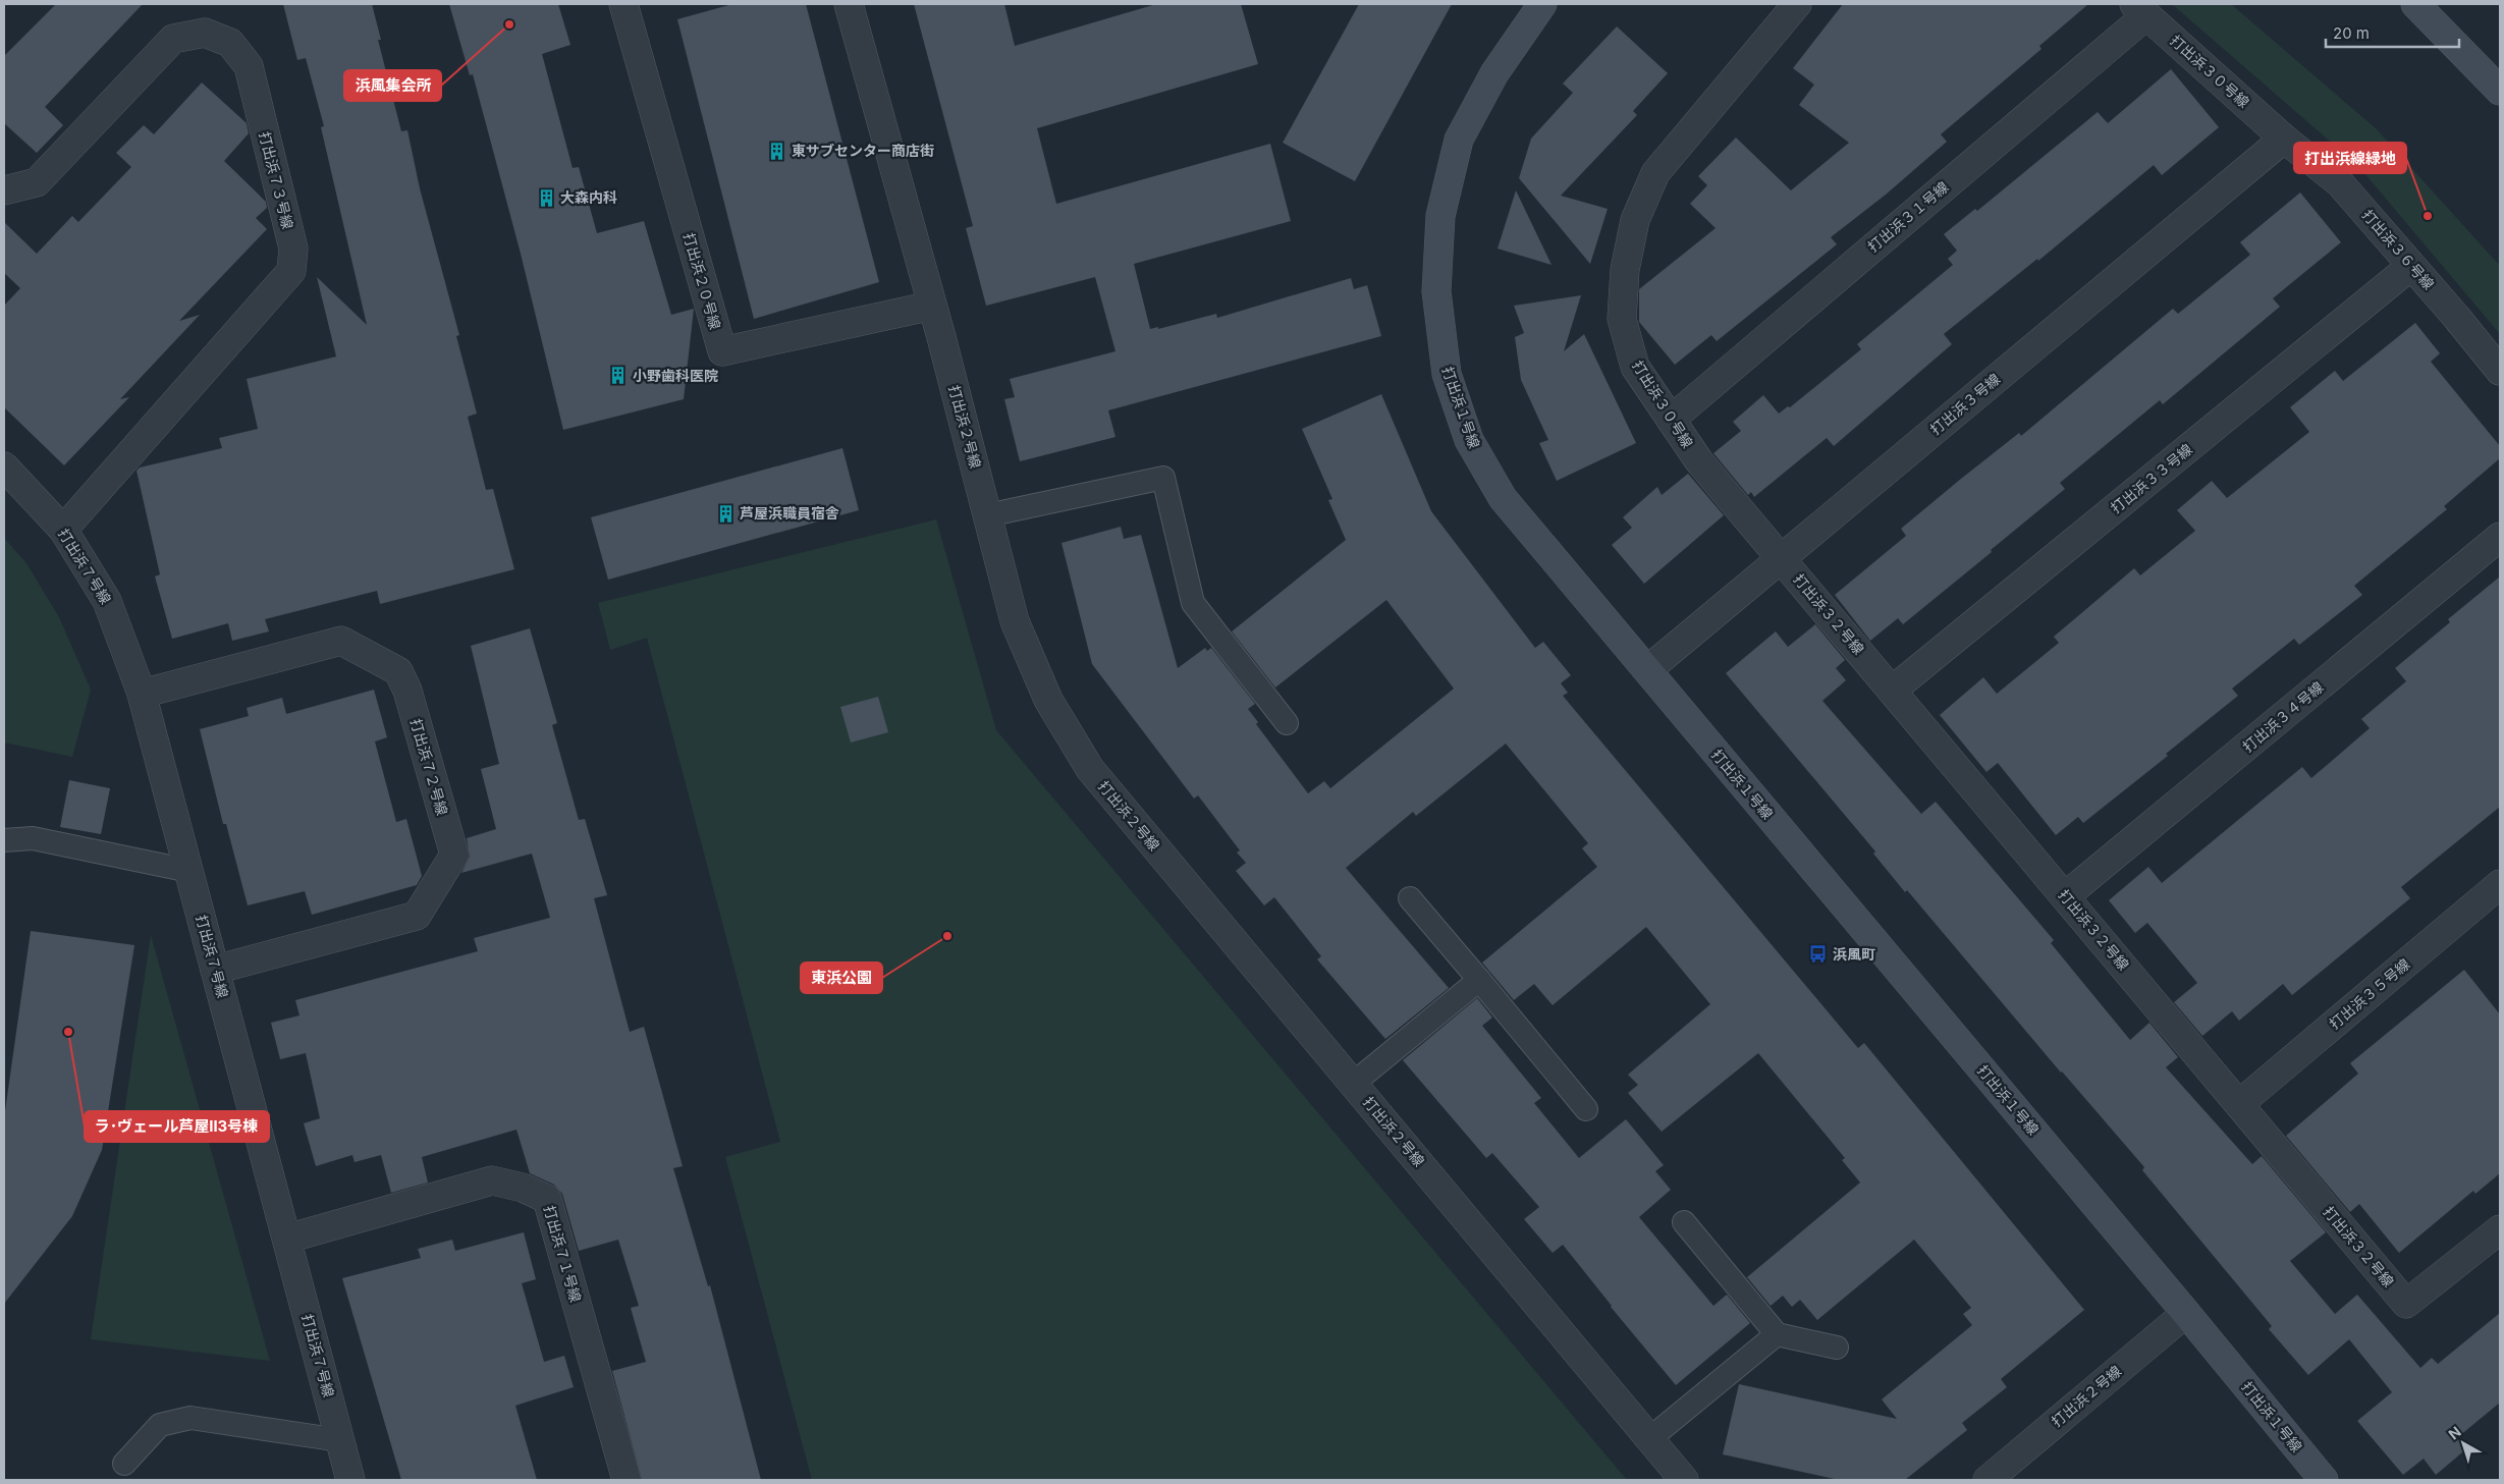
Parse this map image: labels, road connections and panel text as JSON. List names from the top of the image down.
{
  "streets": {
    "street": [
      "打出浜３０号線",
      "打出浜７３号線",
      "打出浜３１号線",
      "打出浜３６号線",
      "打出浜２０号線",
      "打出浜３号線",
      "打出浜１号線",
      "打出浜２号線",
      "打出浜３３号線",
      "打出浜７号線",
      "打出浜３２号線",
      "打出浜３４号線",
      "打出浜７２号線",
      "打出浜３５号線",
      "打出浜７１号線"
    ]
  },
  "crossings": [
    ["打出浜３０号線", "打出浜３１号線"],
    ["打出浜３０号線", "打出浜３６号線"],
    ["打出浜３０号線", "打出浜３号線"],
    ["打出浜３０号線", "打出浜３２号線"],
    ["打出浜７３号線", "打出浜７号線"],
    ["打出浜３６号線", "打出浜３号線"],
    ["打出浜３６号線", "打出浜３３号線"],
    ["打出浜２０号線", "打出浜２号線"],
    ["打出浜３号線", "打出浜１号線"],
    ["打出浜３号線", "打出浜３２号線"],
    ["打出浜１号線", "打出浜２号線"],
    ["打出浜３３号線", "打出浜３２号線"],
    ["打出浜７号線", "打出浜７２号線"],
    ["打出浜７号線", "打出浜７１号線"],
    ["打出浜３２号線", "打出浜３４号線"],
    ["打出浜３２号線", "打出浜３５号線"]
  ],
  "places": {
    "other": [
      "浜風集会所",
      "打出浜線緑地",
      "東浜公園",
      "ラ･ヴェール芦屋Ⅱ3号棟"
    ],
    "building": [
      "東サブセンター商店街",
      "大森内科",
      "小野歯科医院",
      "芦屋浜職員宿舎"
    ],
    "bus stop": ["浜風町"]
  },
  "scale_bar": "20 m",
  "north": "top left"
}
